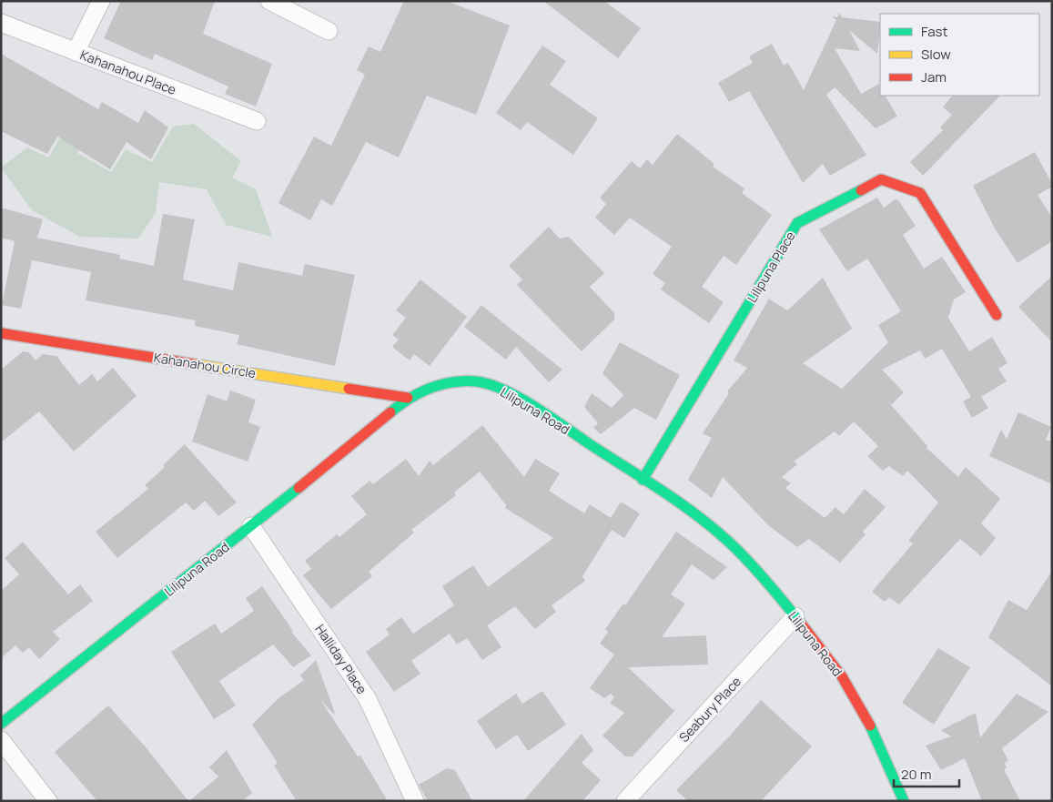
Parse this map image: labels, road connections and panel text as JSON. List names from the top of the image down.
{
  "streets": {
    "street": [
      "Kahanahou Place",
      "Lilipuna Place",
      "Kahanahou Circle",
      "Lilipuna Road",
      "Halliday Place",
      "Seabury Place"
    ]
  },
  "crossings": [
    ["Lilipuna Place", "Lilipuna Road"],
    ["Kahanahou Circle", "Lilipuna Road"],
    ["Lilipuna Road", "Halliday Place"],
    ["Lilipuna Road", "Seabury Place"]
  ],
  "legend": ["Fast", "Slow", "Jam"],
  "scale_bar": "20 m"
}
